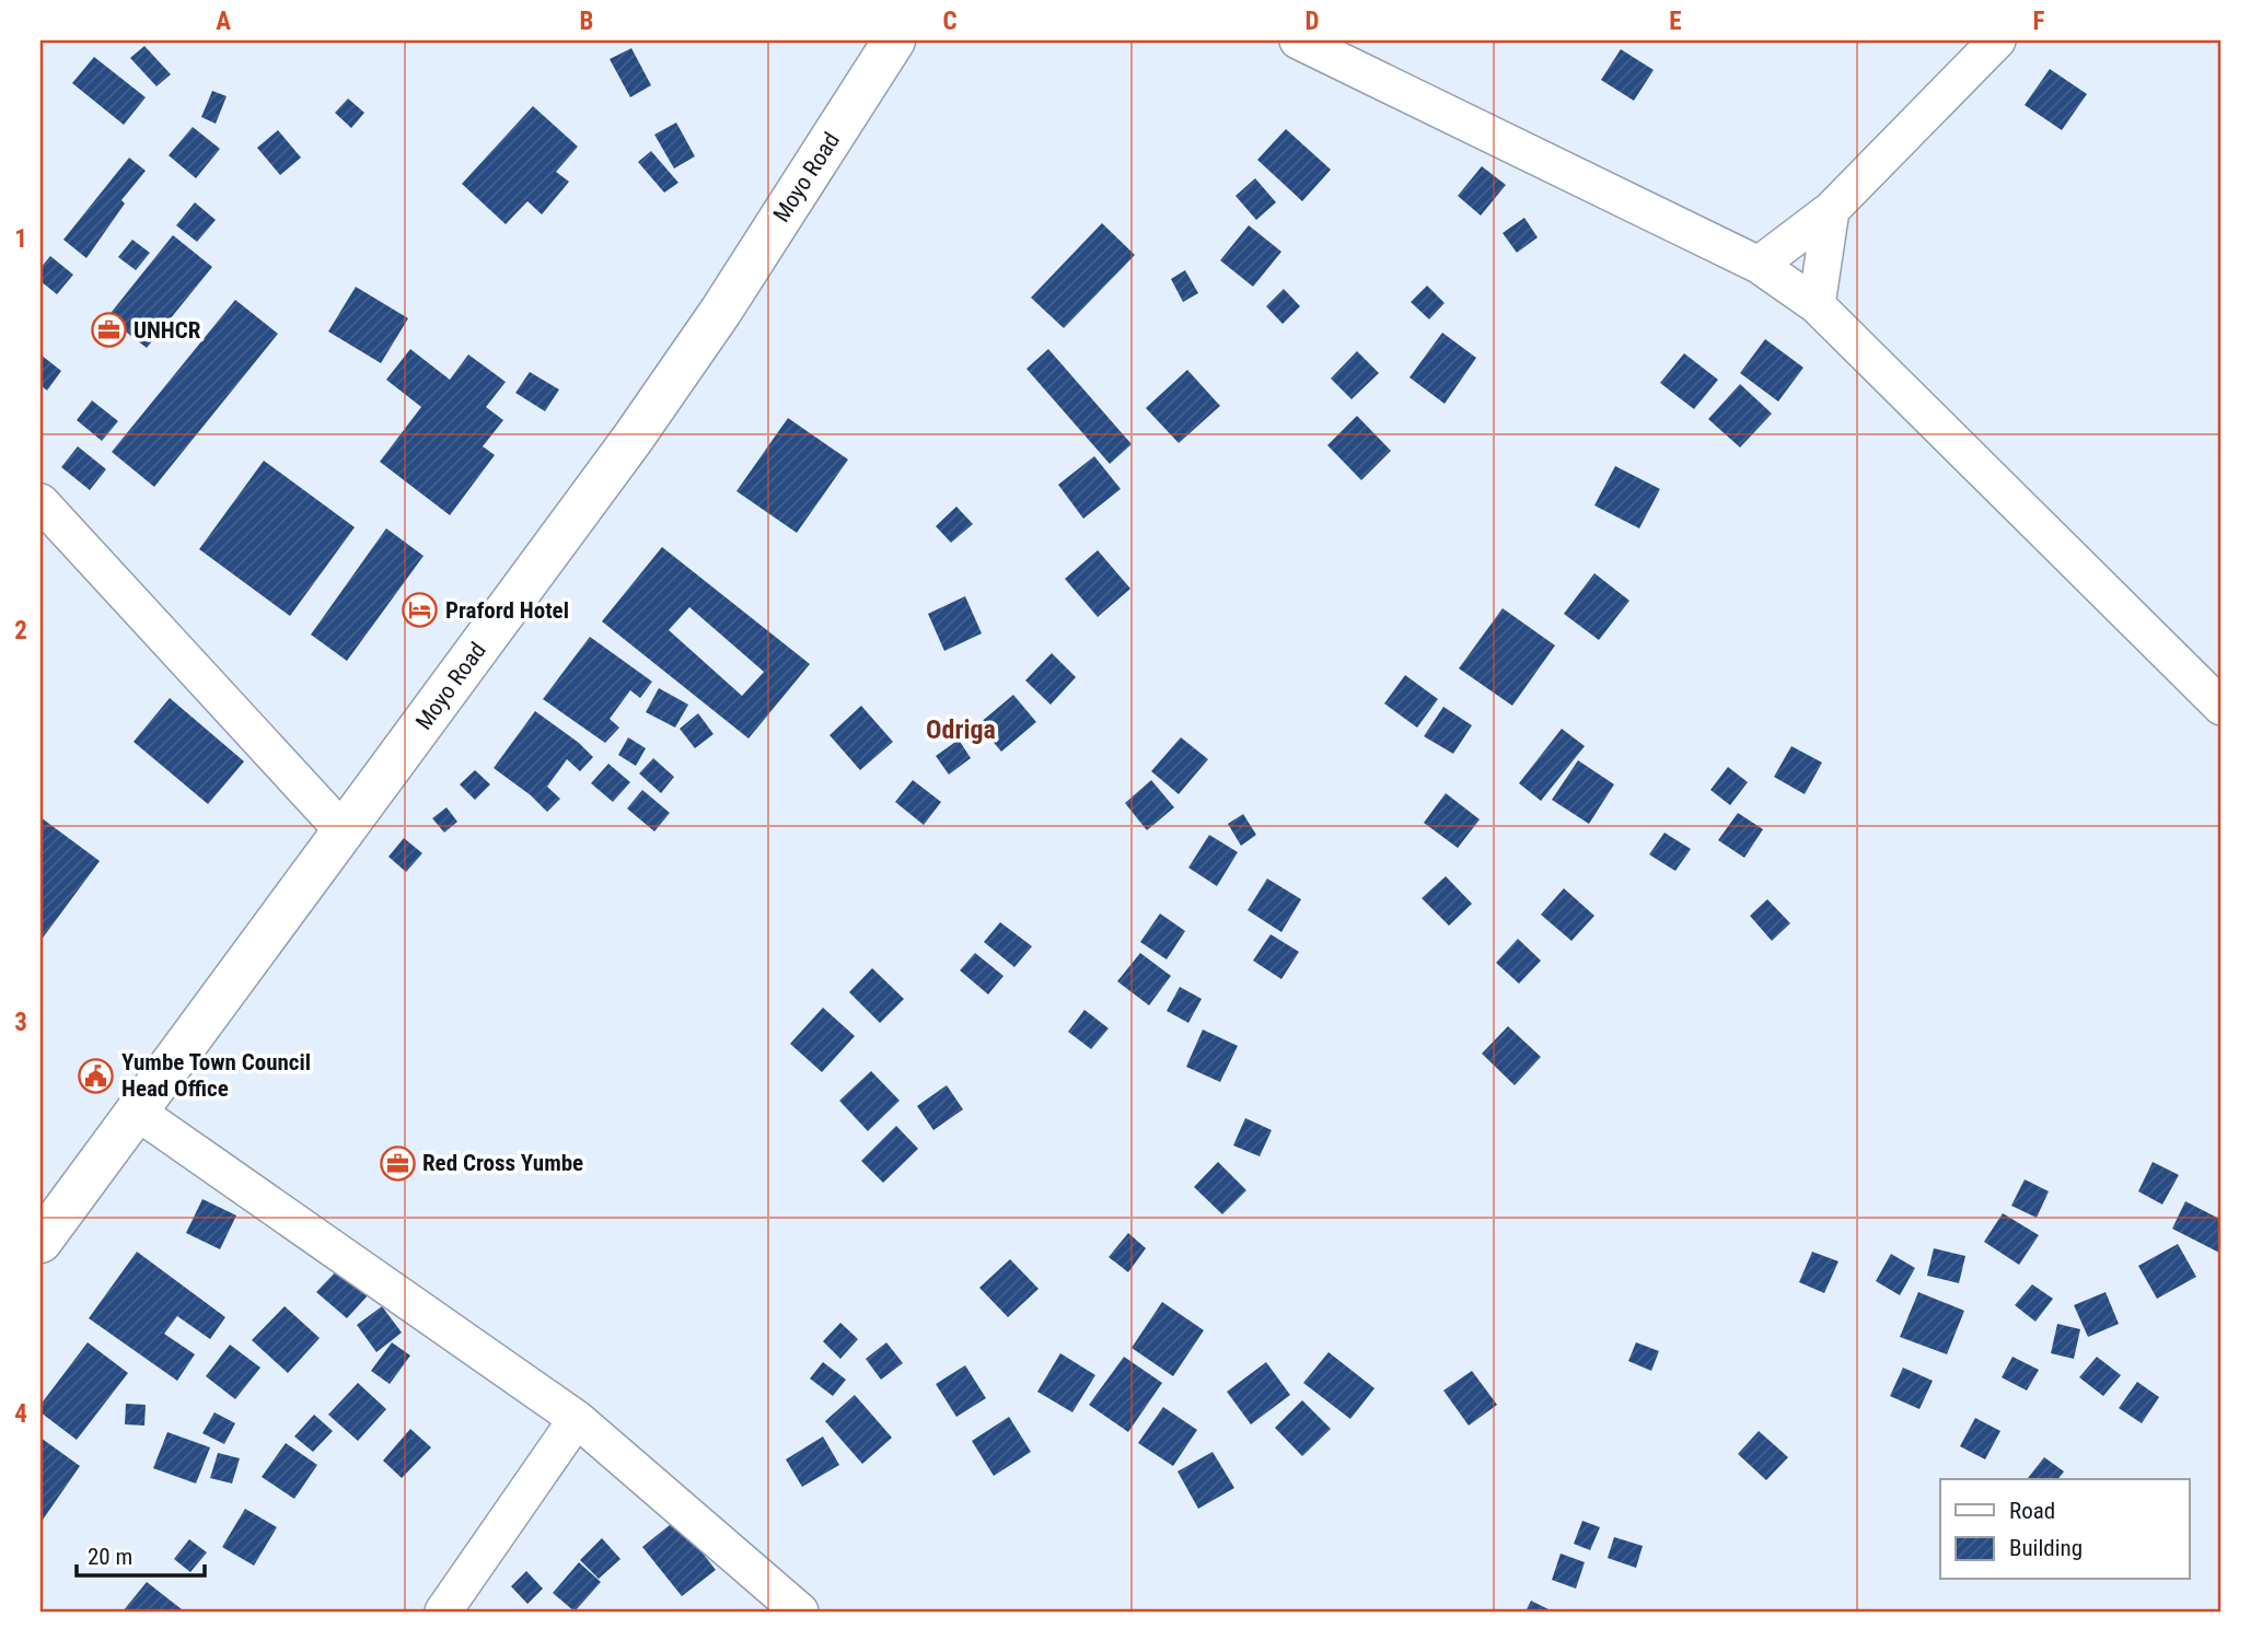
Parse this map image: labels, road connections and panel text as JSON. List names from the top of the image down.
{
  "streets": {
    "main road": ["Moyo Road"]
  },
  "districts": ["Odriga"],
  "places": {
    "office": ["UNHCR", "Red Cross Yumbe"],
    "hotel": ["Praford Hotel"],
    "public building": ["Yumbe Town Council Head Office"]
  },
  "legend": ["Road", "Building"],
  "scale_bar": "20 m",
  "grid": {
    "columns": [
      "A",
      "B",
      "C",
      "D",
      "E",
      "F"
    ],
    "rows": [
      "1",
      "2",
      "3",
      "4"
    ]
  }
}
